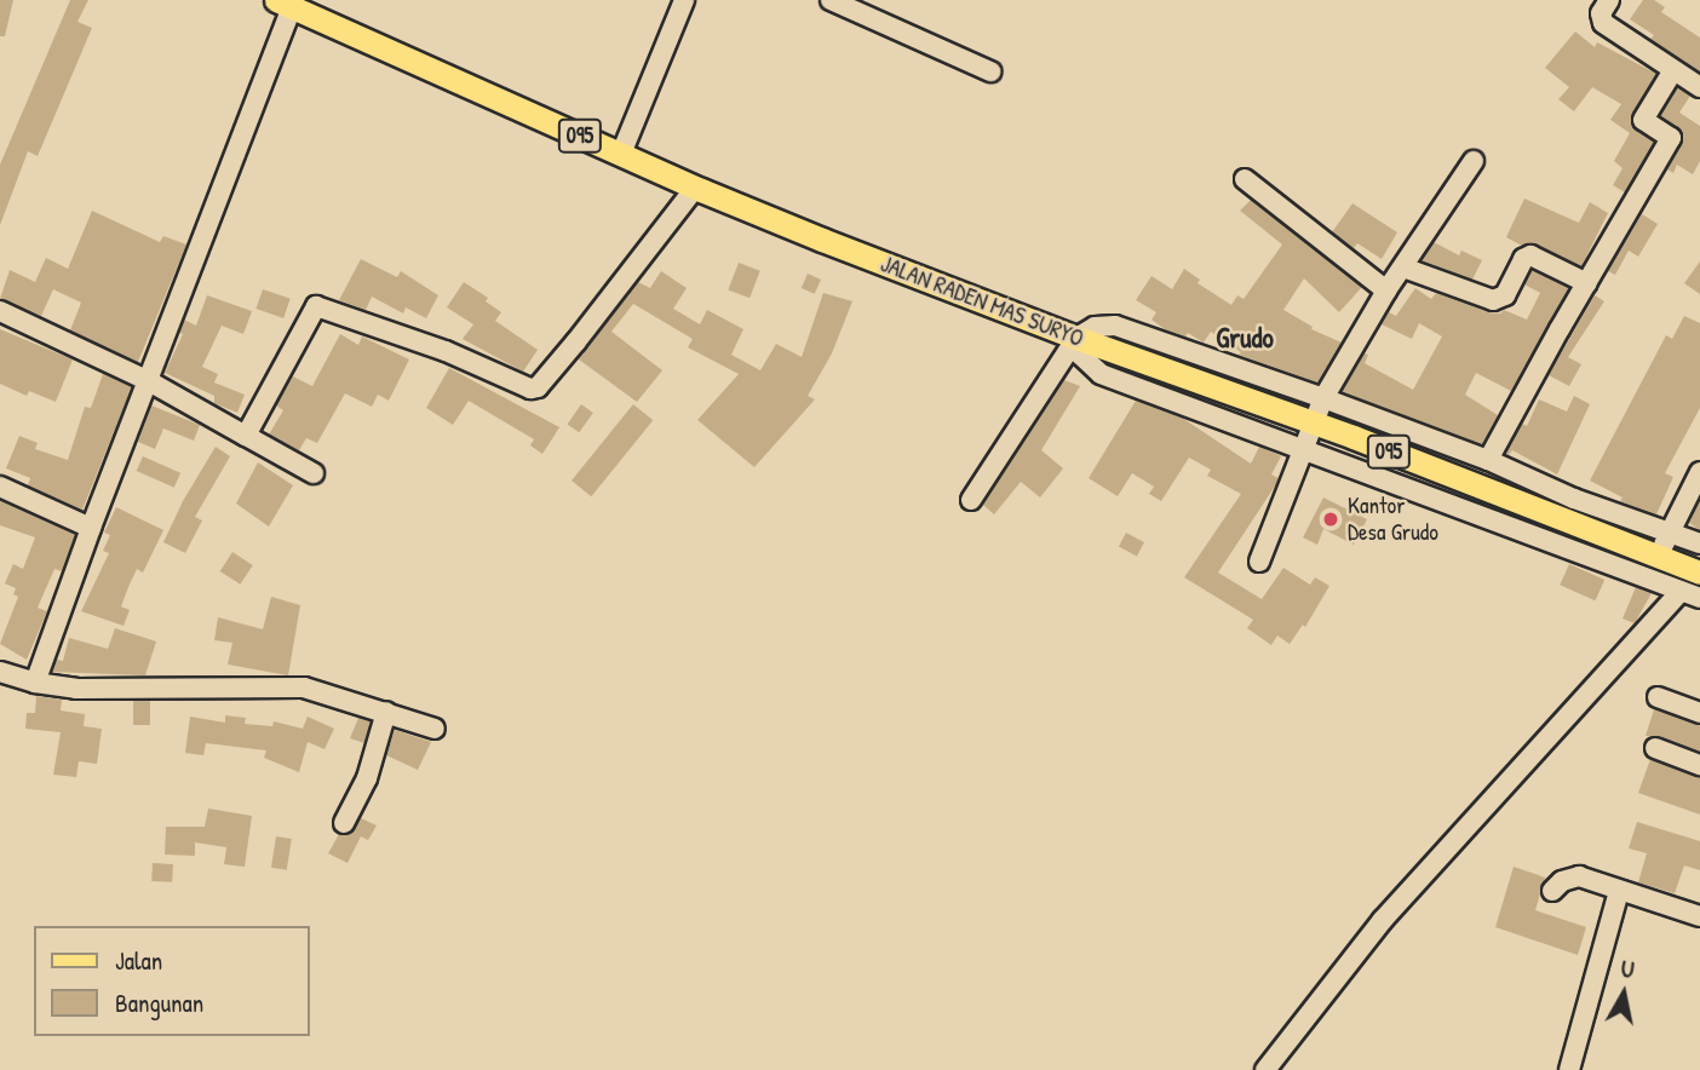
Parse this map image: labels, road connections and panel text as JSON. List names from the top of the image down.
{
  "streets": {
    "main road": ["095", "JALAN RADEN MAS SURYO"]
  },
  "districts": ["Grudo"],
  "places": ["Kantor Desa Grudo"],
  "legend": ["Jalan", "Bangunan"],
  "north": "top"
}
